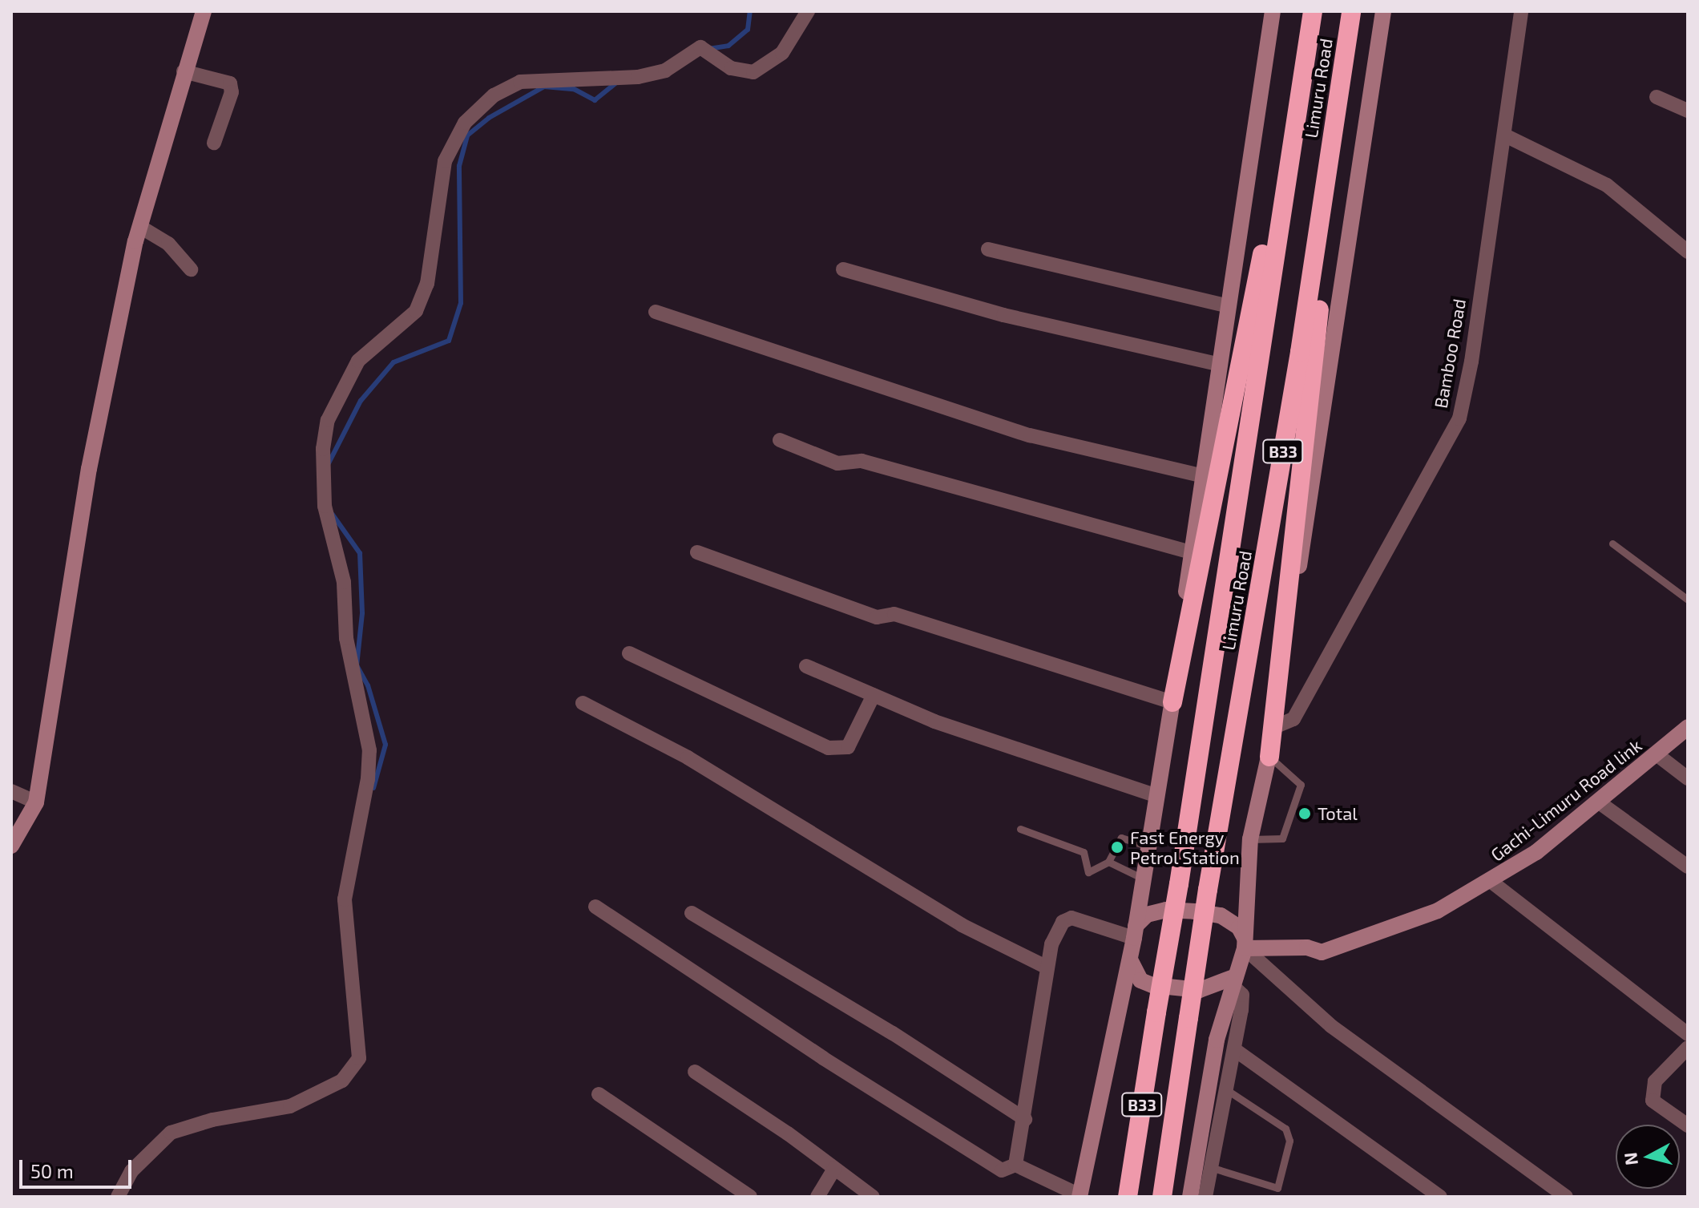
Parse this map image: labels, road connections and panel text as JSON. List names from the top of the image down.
{
  "streets": {
    "highway": ["Limuru Road", "B33"],
    "street": ["Bamboo Road", "Gachi-Limuru Road link"]
  },
  "places": ["Total", "Fast Energy Petrol Station"],
  "scale_bar": "50 m",
  "north": "left"
}
